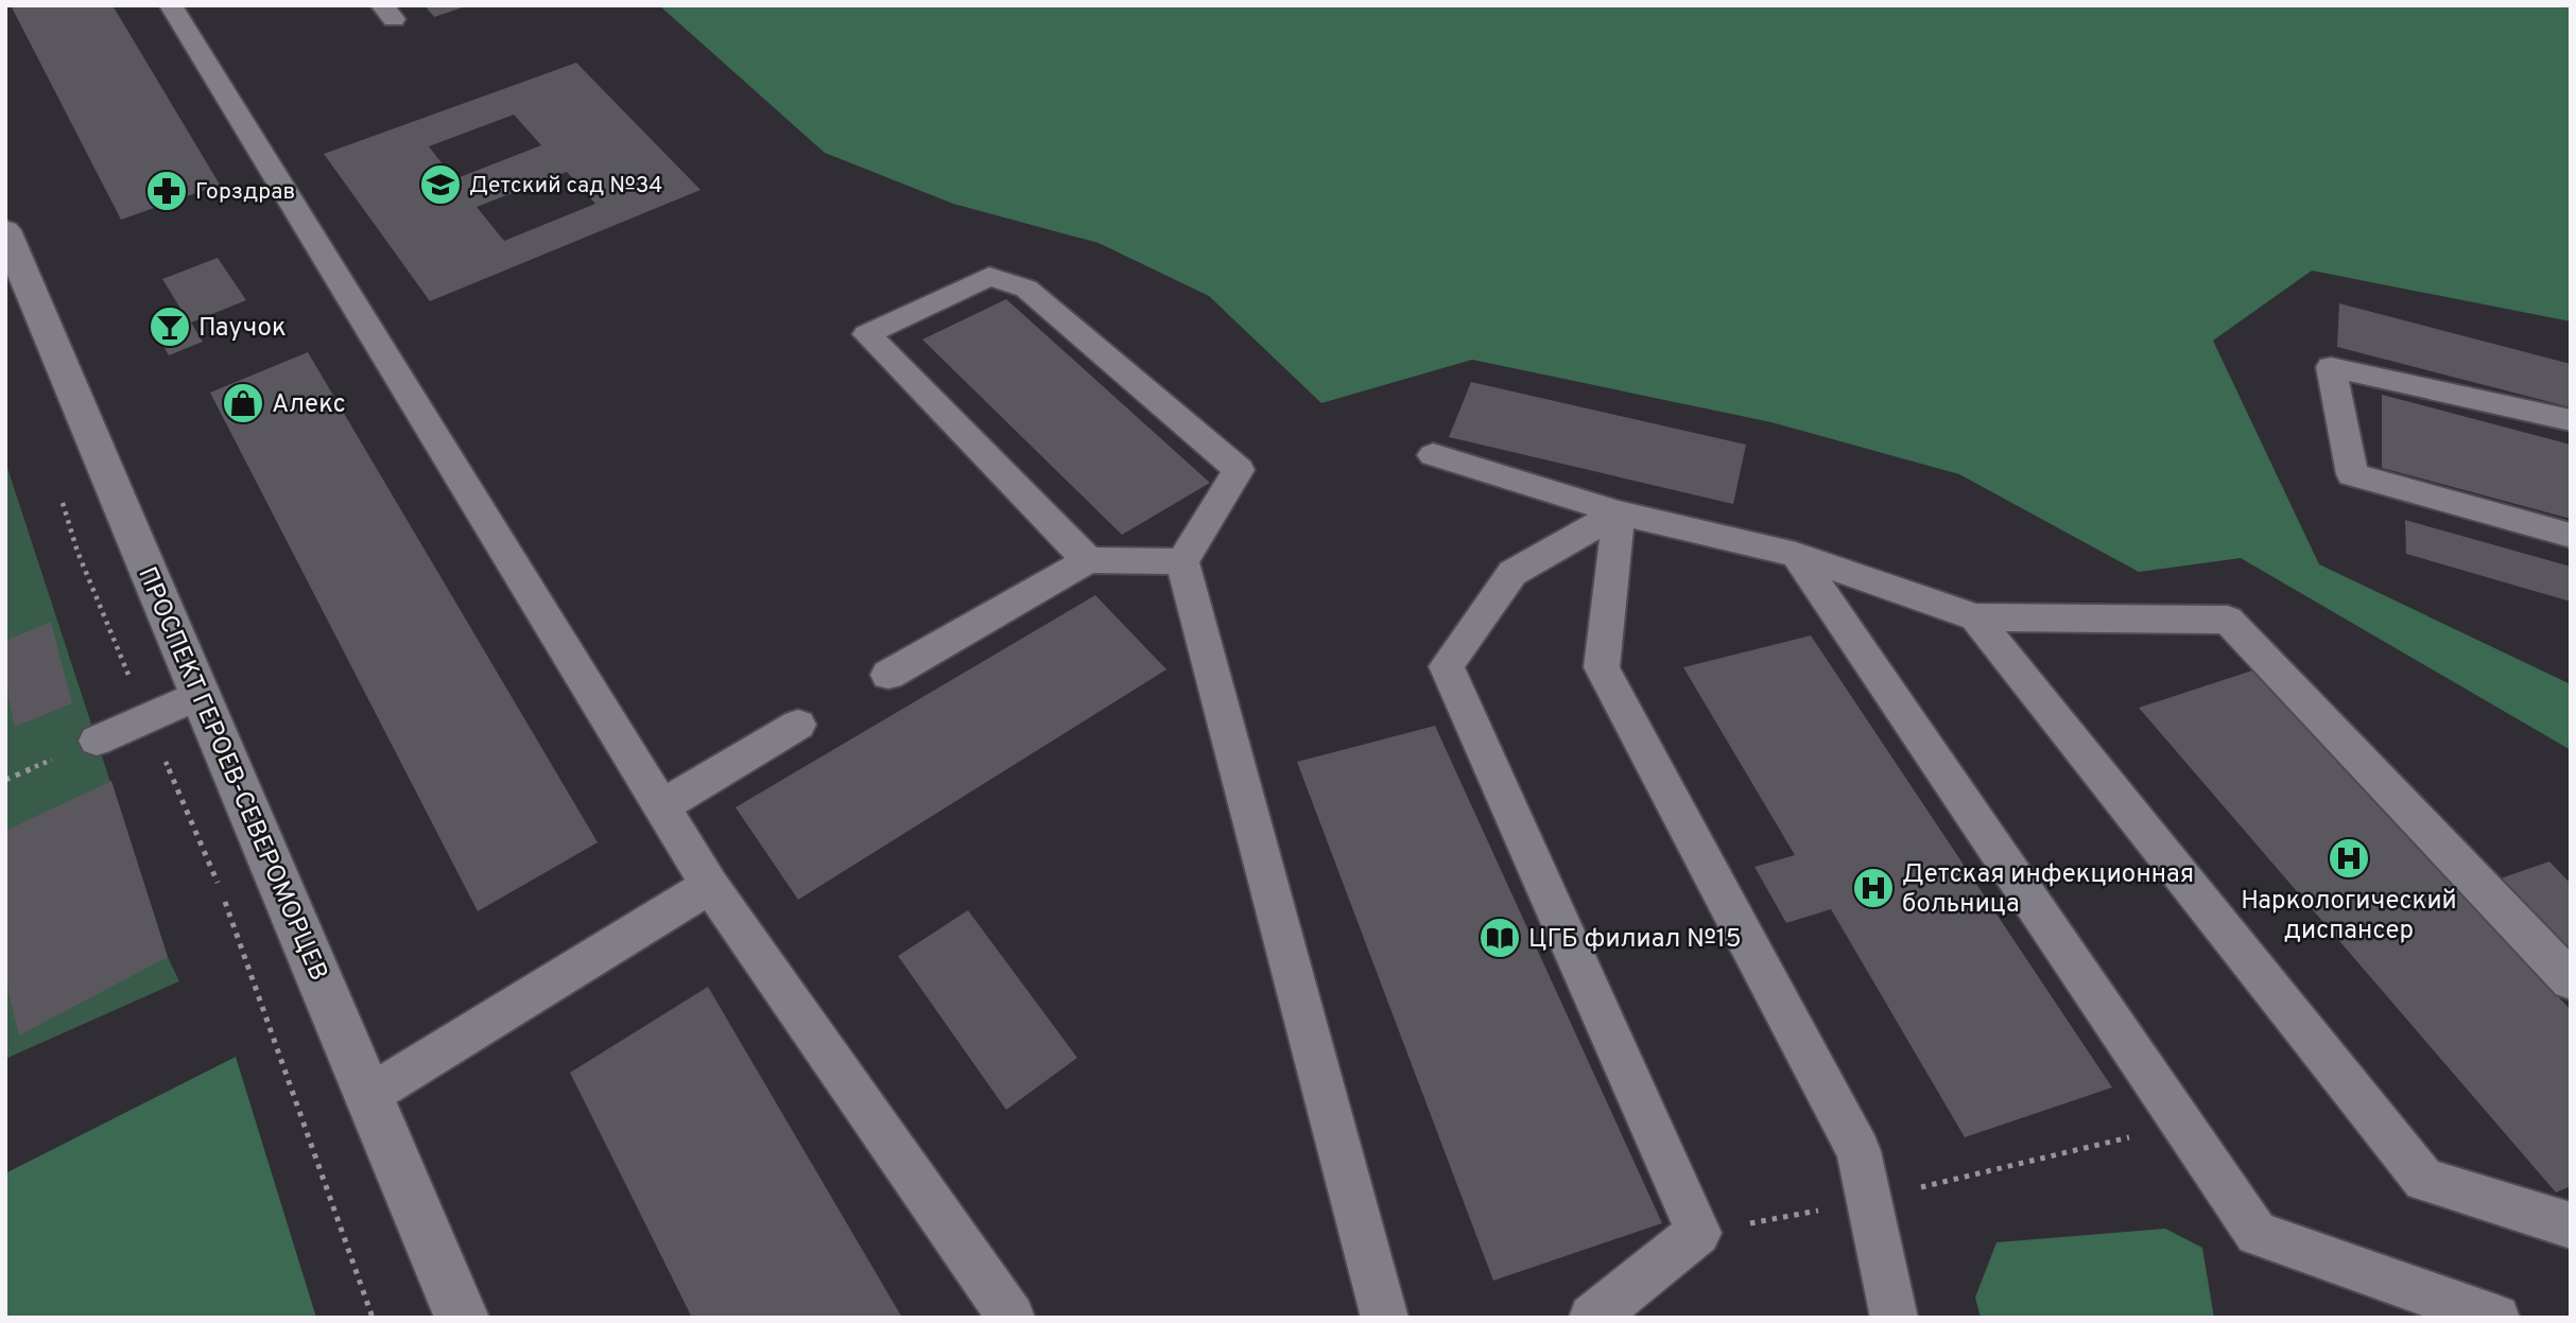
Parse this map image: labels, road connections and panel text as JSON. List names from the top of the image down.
{
  "streets": {
    "street": ["ПРОСПЕКТ ГЕРОЕВ-СЕВЕРОМОРЦЕВ"]
  },
  "places": {
    "school or university": ["Детский сад №34"],
    "pharmacy": ["Горздрав"],
    "bar": ["Паучок"],
    "shop": ["Алекс"],
    "hospital": ["Наркологический диспансер", "Детская инфекционная больница"],
    "library": ["ЦГБ филиал №15"]
  }
}
